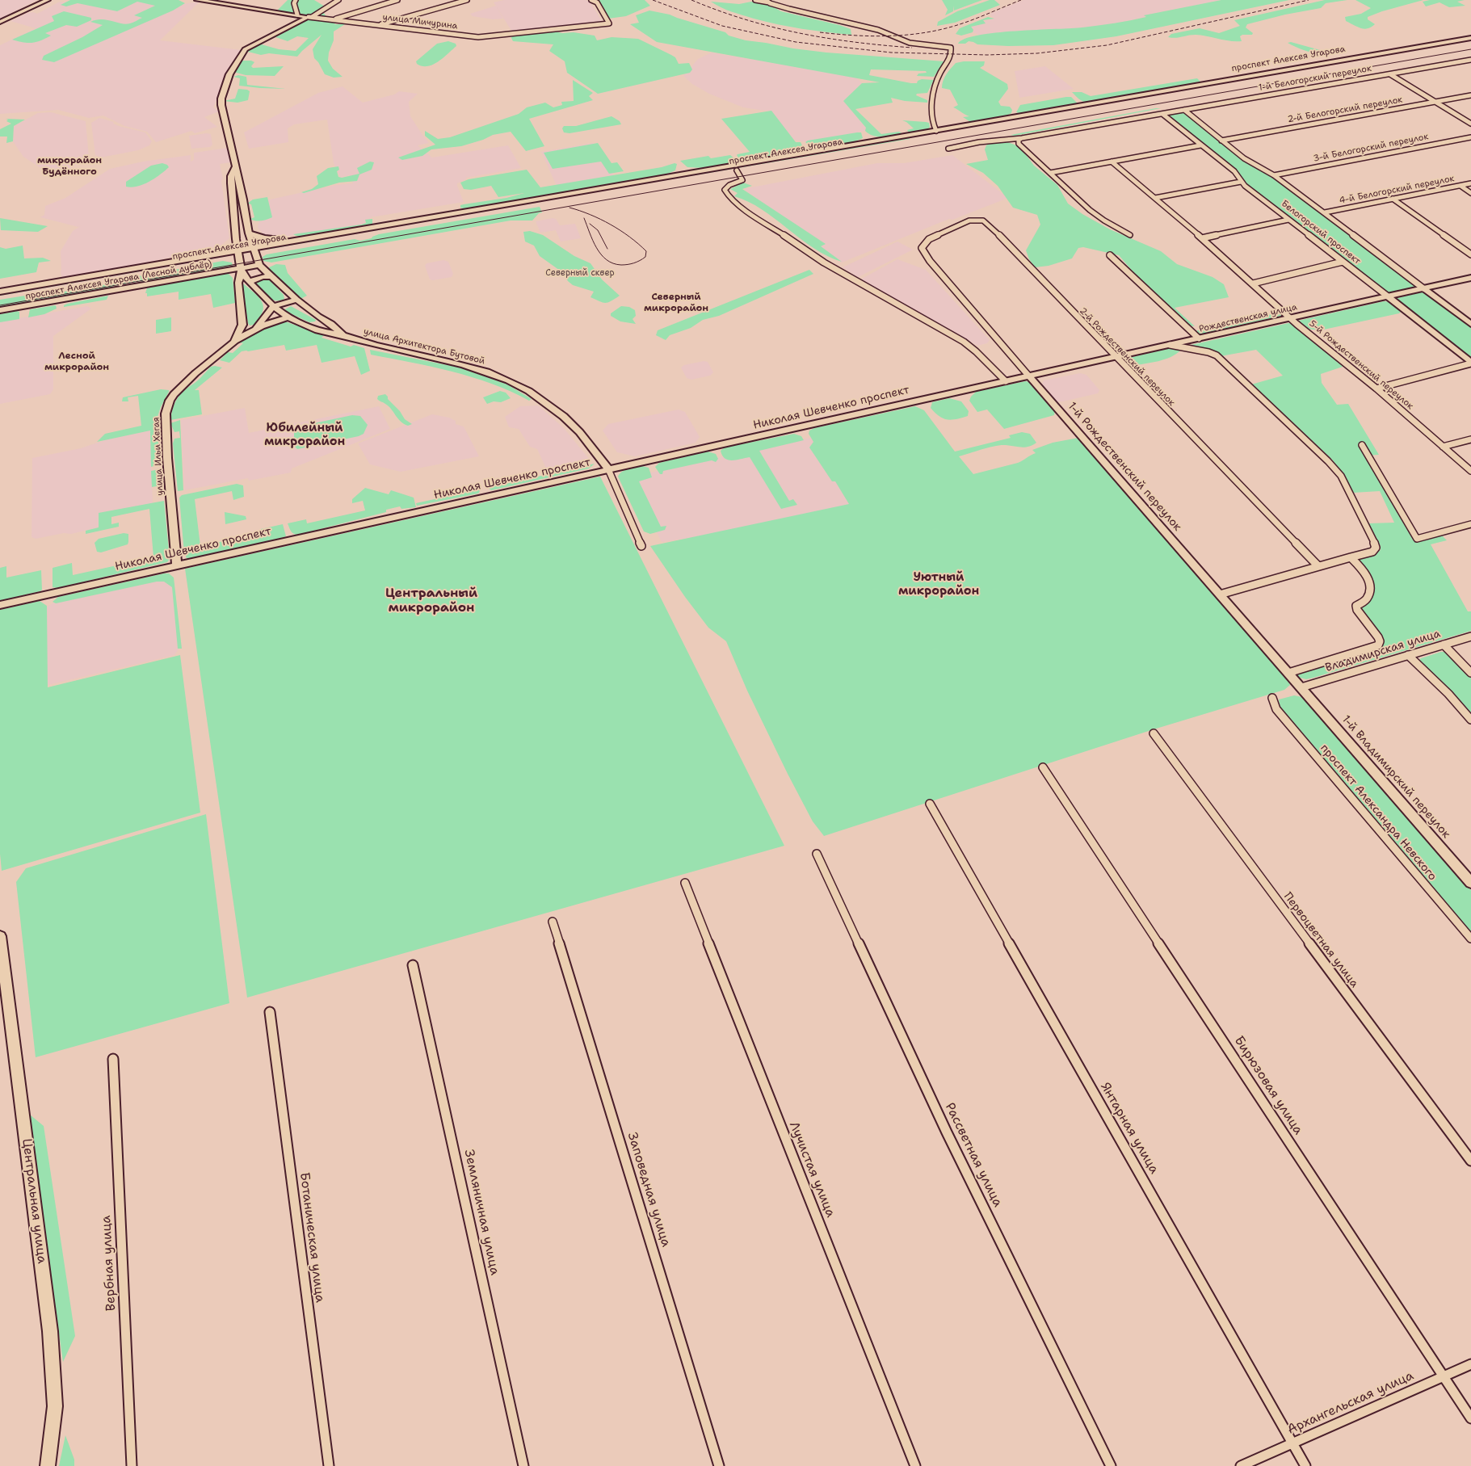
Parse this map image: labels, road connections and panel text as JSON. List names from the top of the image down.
{
  "streets": {
    "main road": [
      "улица Мичурина",
      "проспект Алексея Угарова",
      "Белогорский проспект",
      "проспект Алексея Угарова (Лесной дублёр)",
      "Рождественская улица",
      "улица Архитектора Бутовой",
      "Николая Шевченко проспект",
      "улица Ильи Хегая",
      "1-й Рождественский переулок",
      "1-й Владимирский переулок",
      "Центральная улица"
    ],
    "street": [
      "1-й Белогорский переулок",
      "2-й Белогорский переулок",
      "3-й Белогорский переулок",
      "4-й Белогорский переулок",
      "2-й Рождественский переулок",
      "5-й Рождественский переулок",
      "Владимирская улица",
      "проспект Александра Невского",
      "Первоцветная улица",
      "Бирюзовая улица",
      "Янтарная улица",
      "Рассветная улица",
      "Лучистая улица",
      "Заповедная улица",
      "Земляничная улица",
      "Ботаническая улица",
      "Вербная улица",
      "Архангельская улица"
    ]
  },
  "crossings": [
    ["проспект Алексея Угарова", "улица Ильи Хегая"],
    ["1-й Белогорский переулок", "Белогорский проспект"],
    ["2-й Белогорский переулок", "Белогорский проспект"],
    ["3-й Белогорский переулок", "Белогорский проспект"],
    ["4-й Белогорский переулок", "Белогорский проспект"],
    ["Белогорский проспект", "Рождественская улица"],
    ["проспект Алексея Угарова (Лесной дублёр)", "улица Архитектора Бутовой"],
    ["проспект Алексея Угарова (Лесной дублёр)", "улица Ильи Хегая"],
    ["Рождественская улица", "2-й Рождественский переулок"],
    ["Рождественская улица", "5-й Рождественский переулок"],
    ["Рождественская улица", "Николая Шевченко проспект"],
    ["Рождественская улица", "1-й Рождественский переулок"],
    ["улица Архитектора Бутовой", "Николая Шевченко проспект"],
    ["улица Архитектора Бутовой", "улица Ильи Хегая"],
    ["2-й Рождественский переулок", "1-й Рождественский переулок"],
    ["Николая Шевченко проспект", "улица Ильи Хегая"],
    ["Николая Шевченко проспект", "1-й Рождественский переулок"],
    ["1-й Рождественский переулок", "Владимирская улица"],
    ["1-й Рождественский переулок", "1-й Владимирский переулок"],
    ["Владимирская улица", "1-й Владимирский переулок"],
    ["Бирюзовая улица", "Архангельская улица"],
    ["Янтарная улица", "Архангельская улица"]
  ],
  "districts": [
    "микрорайон Будённого",
    "Северный микрорайон",
    "Лесной микрорайон",
    "Юбилейный микрорайон",
    "Уютный микрорайон",
    "Центральный микрорайон"
  ],
  "parks": ["Северный сквер"]
}
